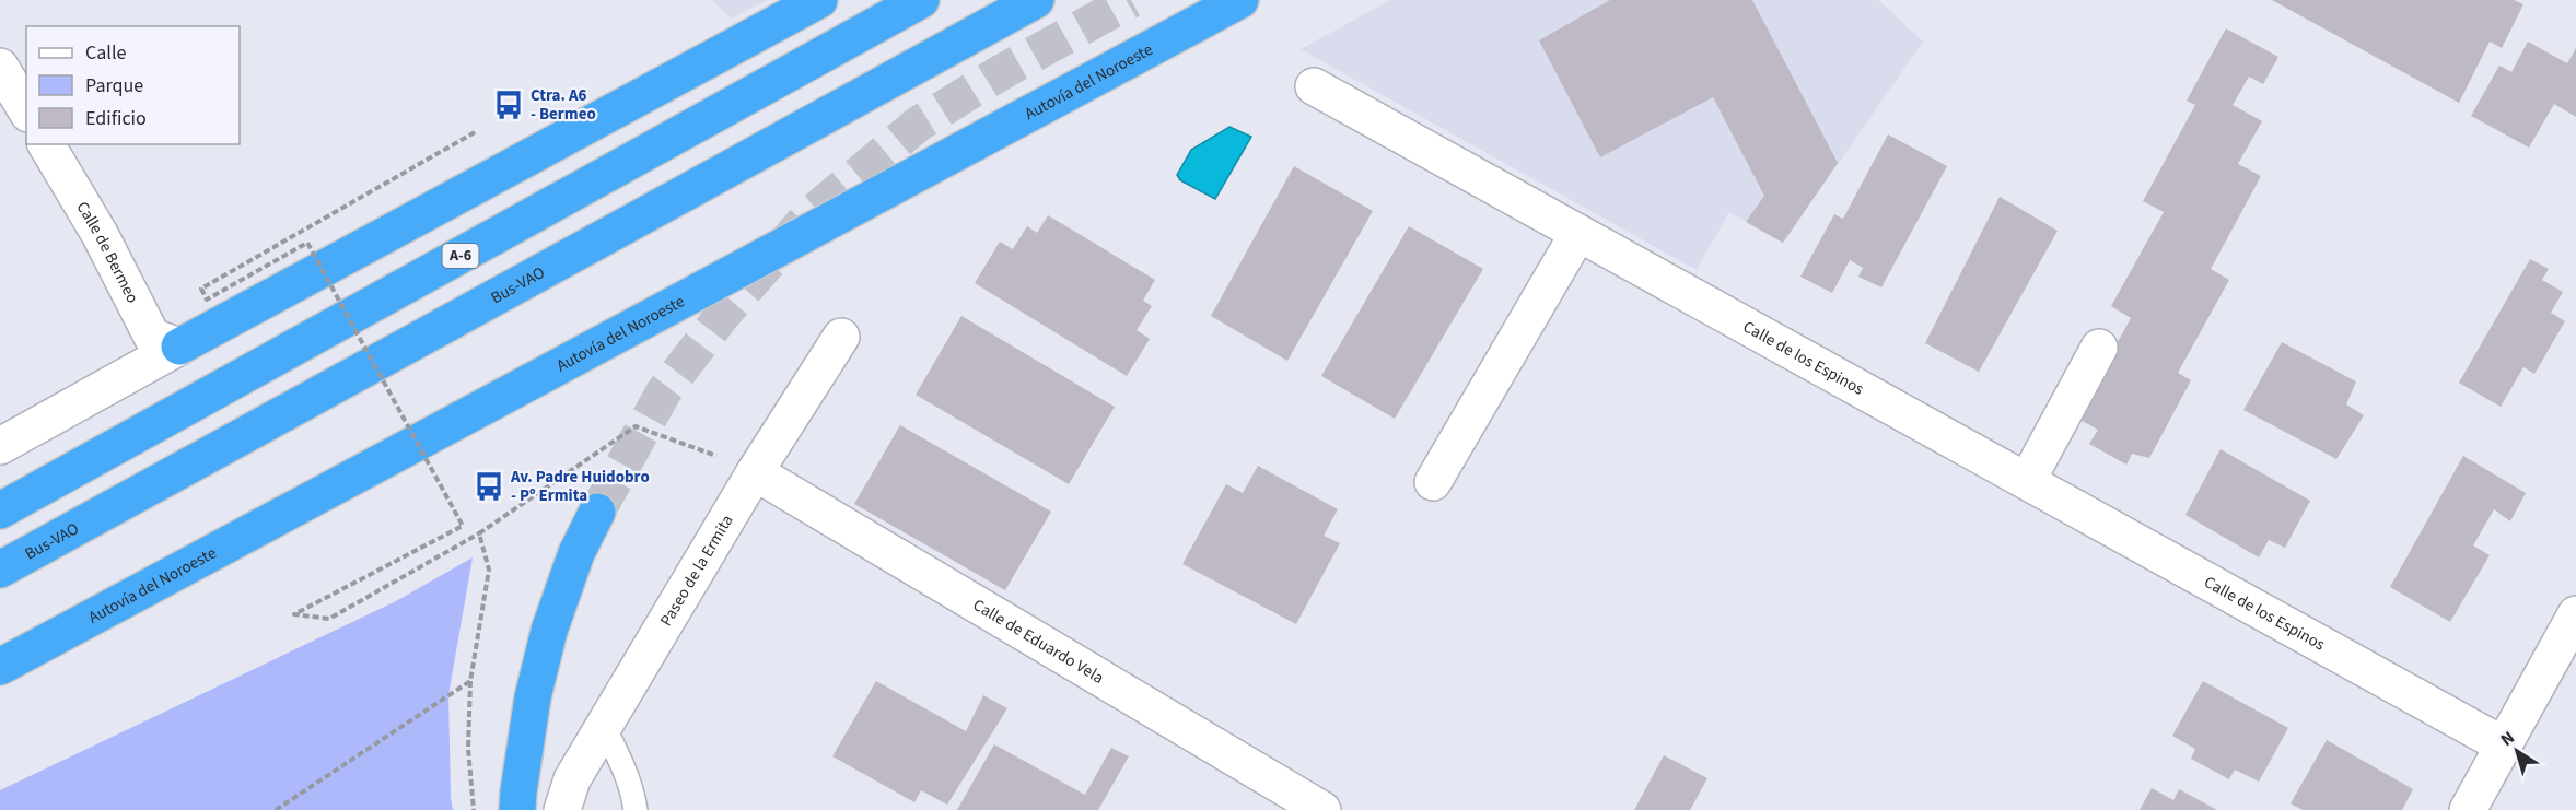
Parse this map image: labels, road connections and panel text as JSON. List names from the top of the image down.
{
  "streets": {
    "highway": ["Autovía del Noroeste", "A-6", "Bus-VAO"],
    "street": [
      "Calle de Bermeo",
      "Calle de los Espinos",
      "Paseo de la Ermita",
      "Calle de Eduardo Vela"
    ]
  },
  "crossings": [
    ["Paseo de la Ermita", "Calle de Eduardo Vela"]
  ],
  "places": {
    "bus stop": ["Ctra. A6 - Bermeo", "Av. Padre Huidobro - Pº Ermita"]
  },
  "legend": ["Calle", "Parque", "Edificio"],
  "north": "top left"
}
